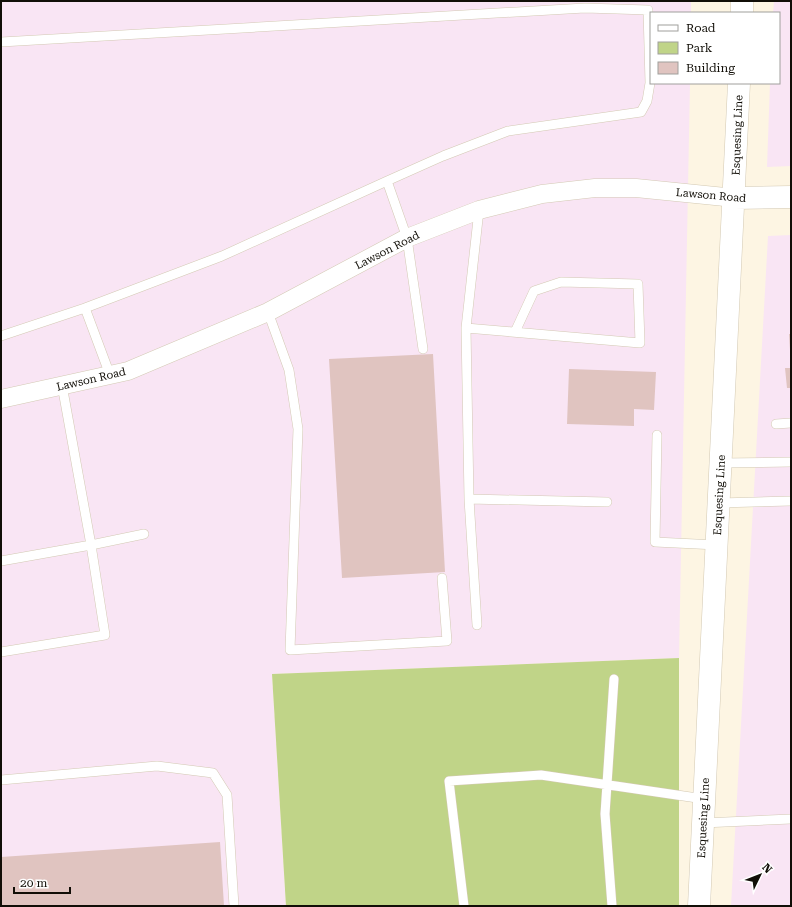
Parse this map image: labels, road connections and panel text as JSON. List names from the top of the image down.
{
  "streets": {
    "street": ["Esquesing Line", "Lawson Road"]
  },
  "crossings": [
    ["Esquesing Line", "Lawson Road"]
  ],
  "legend": ["Road", "Park", "Building"],
  "scale_bar": "20 m",
  "north": "top right"
}
